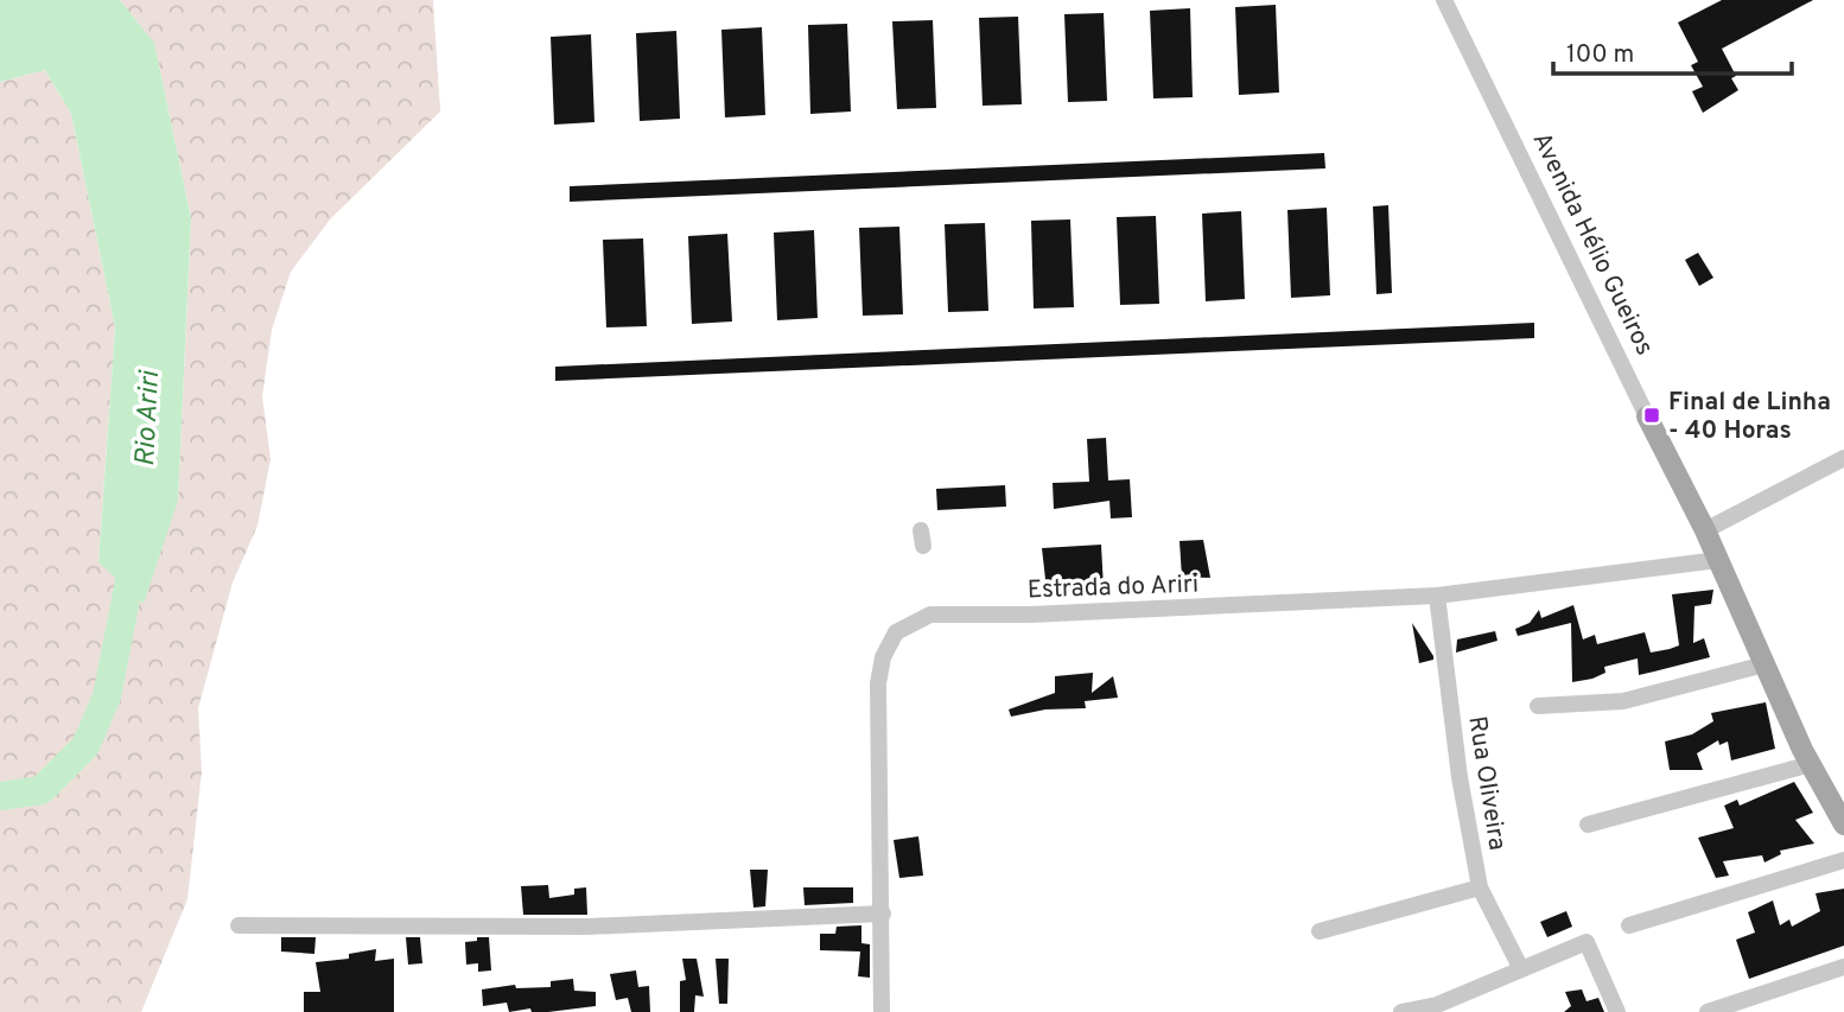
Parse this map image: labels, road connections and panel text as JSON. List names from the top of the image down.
{
  "streets": {
    "main road": ["Avenida Hélio Gueiros"],
    "street": ["Estrada do Ariri", "Rua Oliveira"]
  },
  "crossings": [
    ["Avenida Hélio Gueiros", "Estrada do Ariri"],
    ["Estrada do Ariri", "Rua Oliveira"]
  ],
  "water": ["Rio Ariri"],
  "places": {
    "transit": ["Final de Linha - 40 Horas"]
  },
  "scale_bar": "100 m"
}
